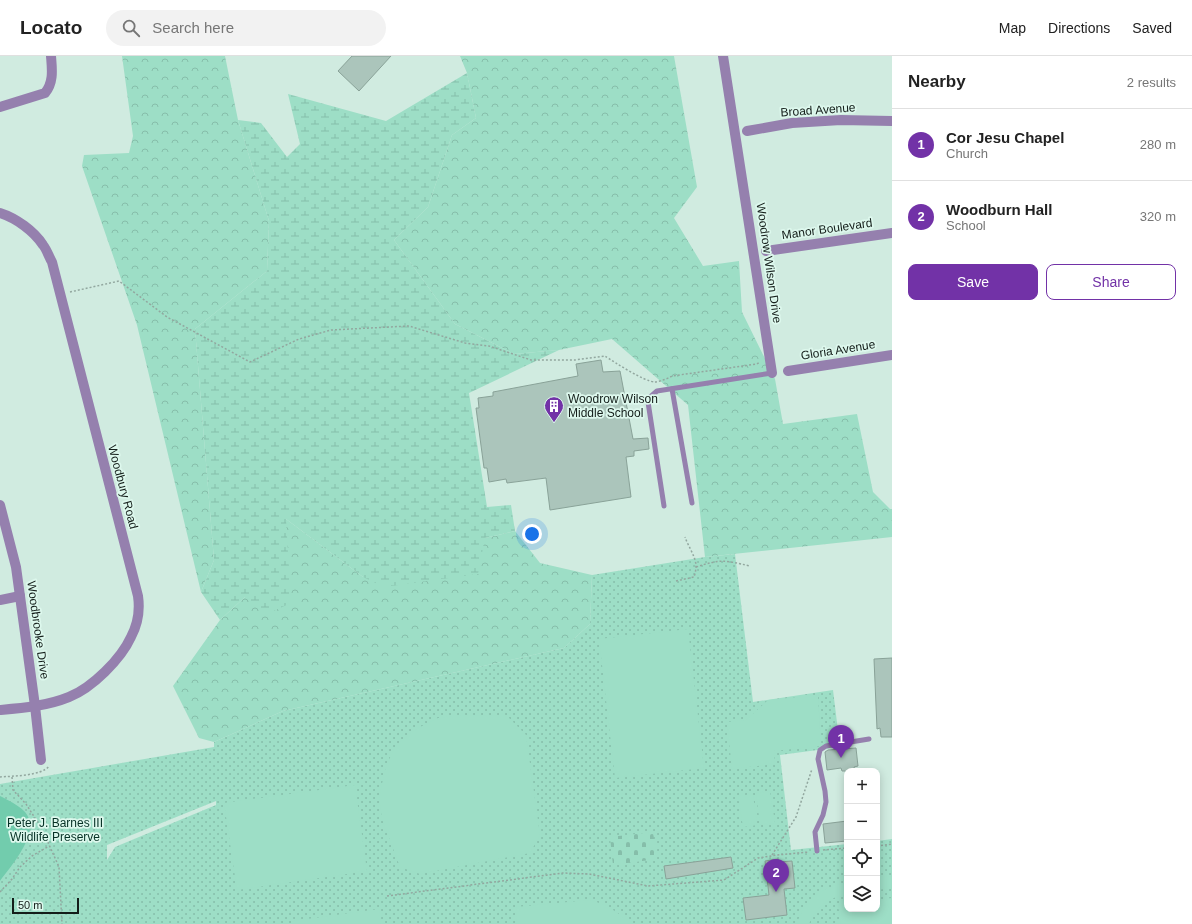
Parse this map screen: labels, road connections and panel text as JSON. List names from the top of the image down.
{
  "streets": {
    "street": [
      "Broad Avenue",
      "Manor Boulevard",
      "Woodrow Wilson Drive",
      "Gloria Avenue",
      "Woodbury Road",
      "Woodbrooke Drive"
    ]
  },
  "crossings": [
    ["Woodbury Road", "Woodbrooke Drive"]
  ],
  "parks": ["Peter J. Barnes III Wildlife Preserve"],
  "places": {
    "building": ["Woodrow Wilson Middle School"]
  },
  "scale_bar": "50 m",
  "page": {
    "header": "Locato",
    "search": "Search here",
    "nav": ["Map", "Directions", "Saved"],
    "heading": ["Nearby", "2 results"],
    "list": [
      {
        "mark": "1",
        "name": "Cor Jesu Chapel",
        "note": "Church",
        "value": "280 m"
      },
      {
        "mark": "2",
        "name": "Woodburn Hall",
        "note": "School",
        "value": "320 m"
      }
    ],
    "buttons": ["Save", "Share"],
    "pins": ["1", "2"],
    "map_buttons": ["+", "−"],
    "scale": "50 m"
  }
}
